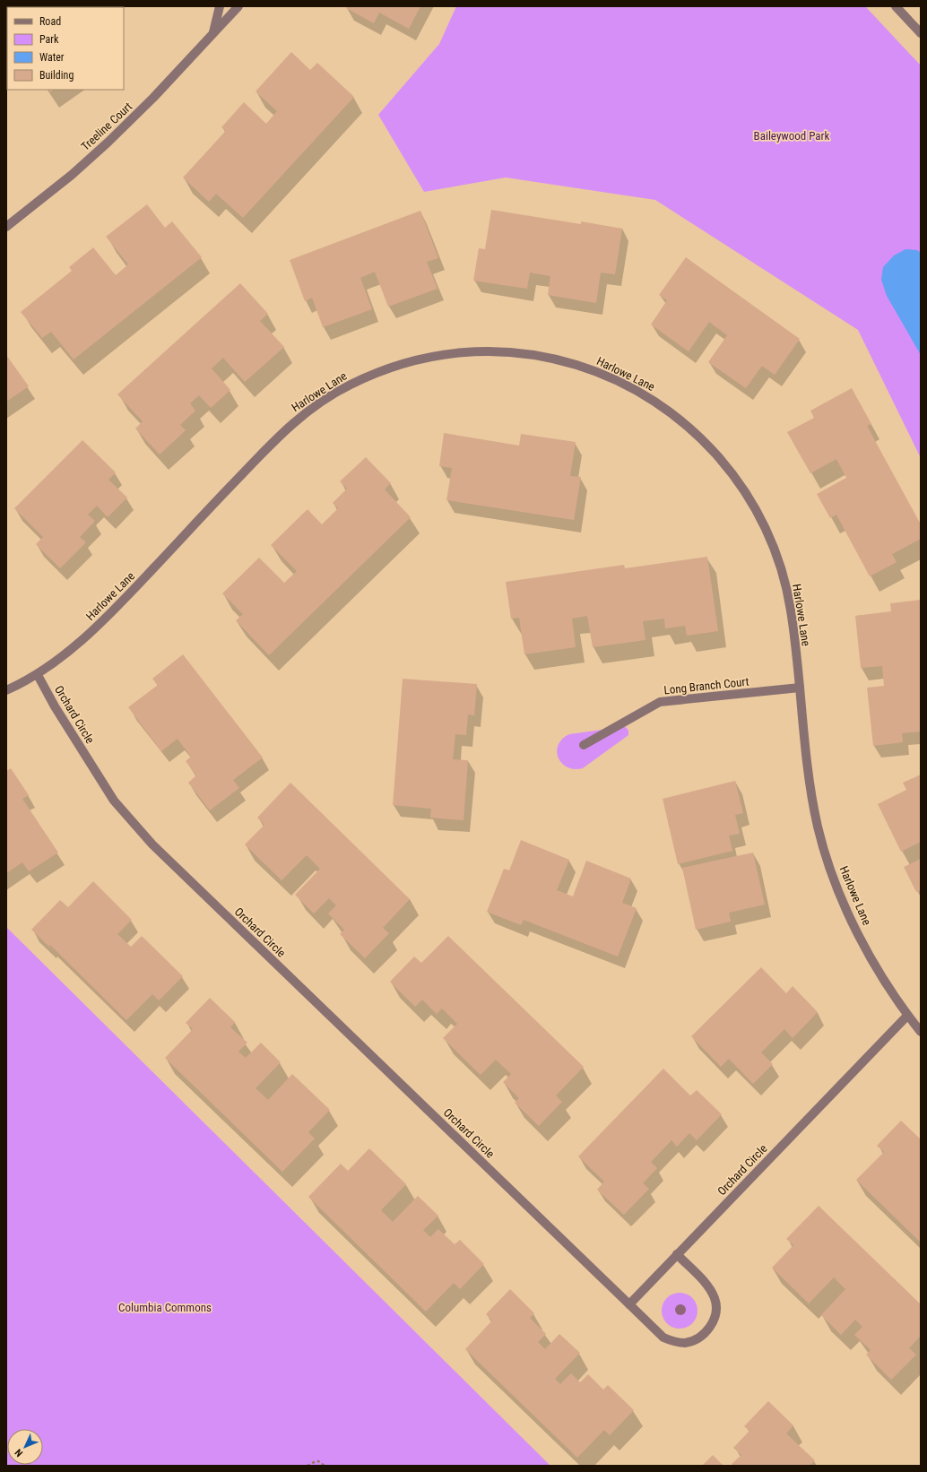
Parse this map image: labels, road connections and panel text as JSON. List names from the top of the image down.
{
  "streets": {
    "street": [
      "Treeline Court",
      "Harlowe Lane",
      "Long Branch Court",
      "Orchard Circle"
    ]
  },
  "crossings": [
    ["Harlowe Lane", "Long Branch Court"],
    ["Harlowe Lane", "Orchard Circle"]
  ],
  "parks": ["Baileywood Park", "Columbia Commons"],
  "legend": [
    "Road",
    "Park",
    "Water",
    "Building"
  ],
  "north": "bottom left"
}
